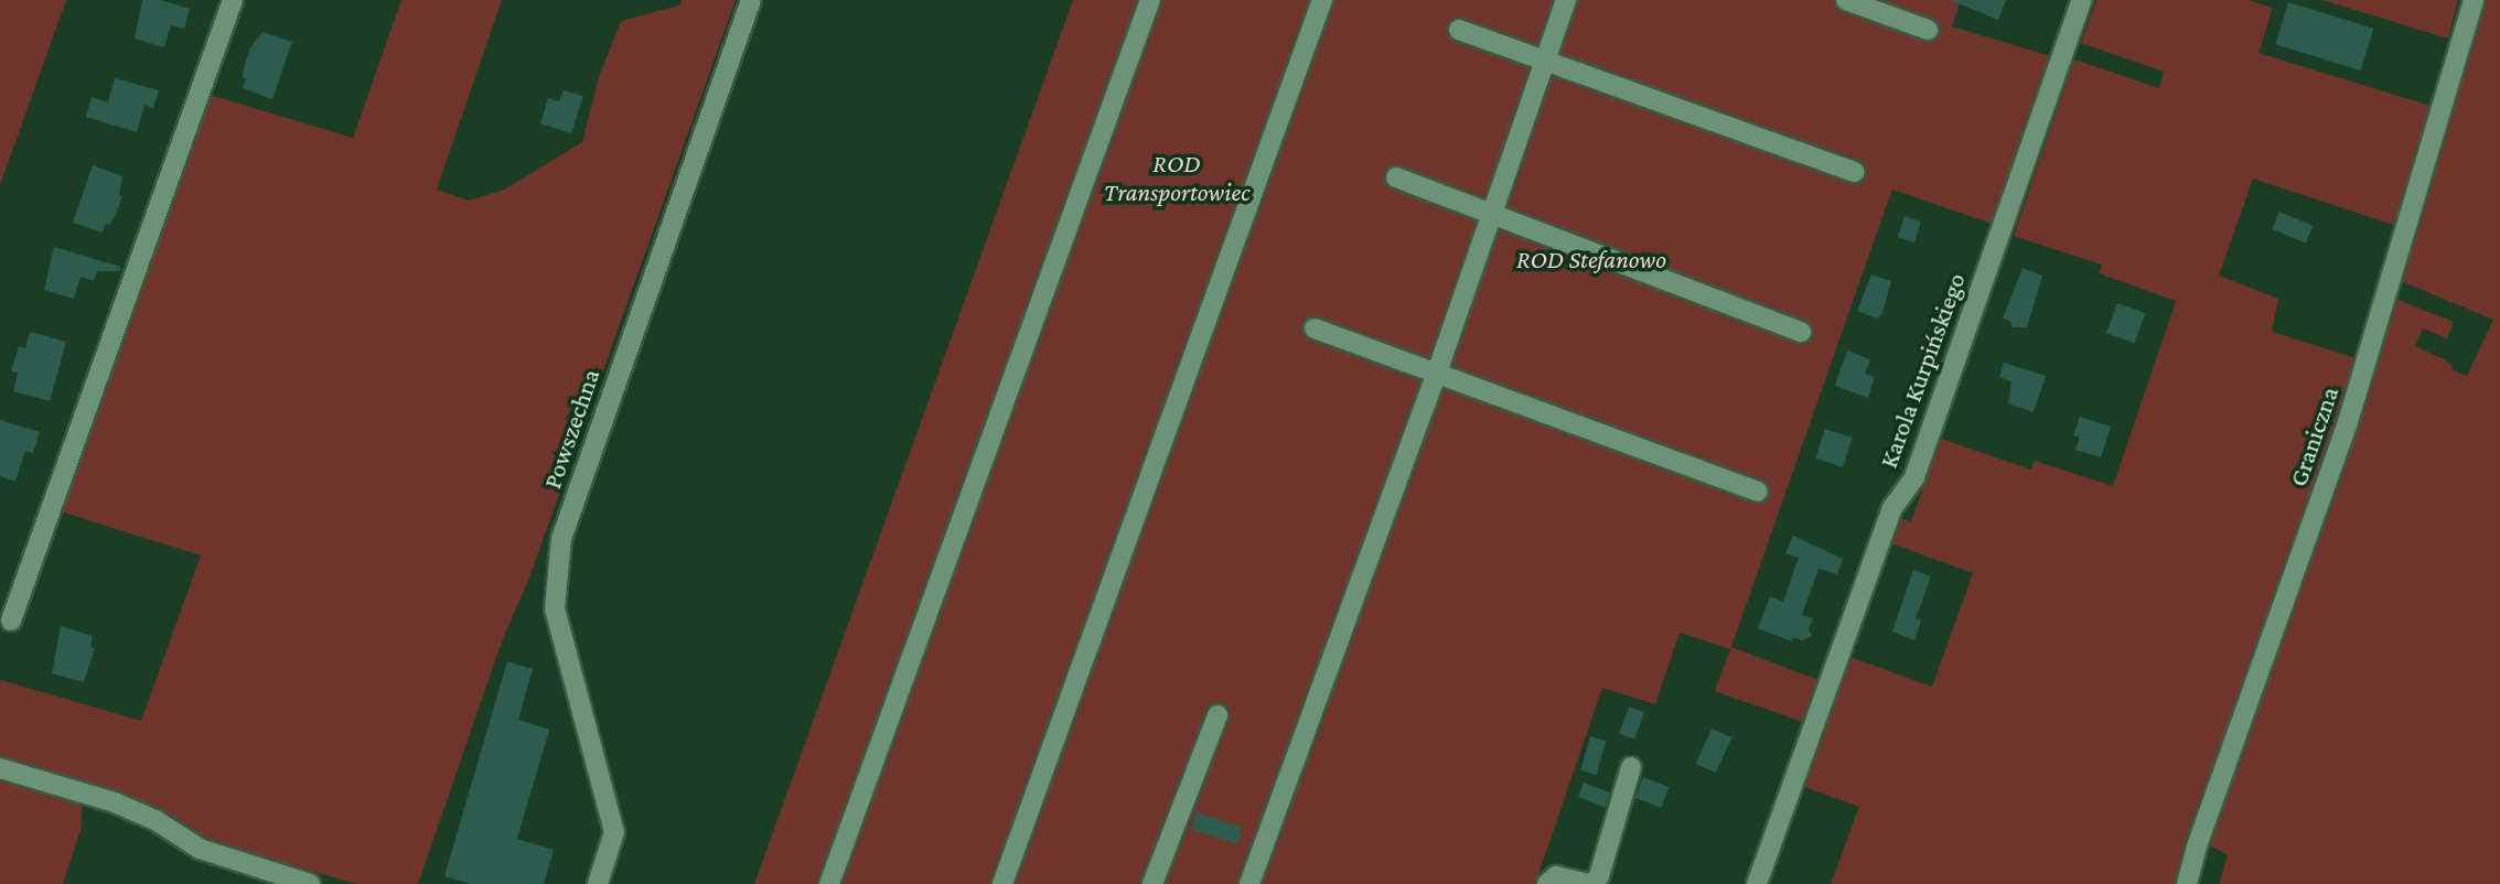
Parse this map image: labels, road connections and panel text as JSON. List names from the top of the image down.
{
  "streets": {
    "street": ["Karola Kurpińskiego", "Powszechna", "Graniczna"]
  },
  "parks": ["ROD Transportowiec", "ROD Stefanowo"]
}
